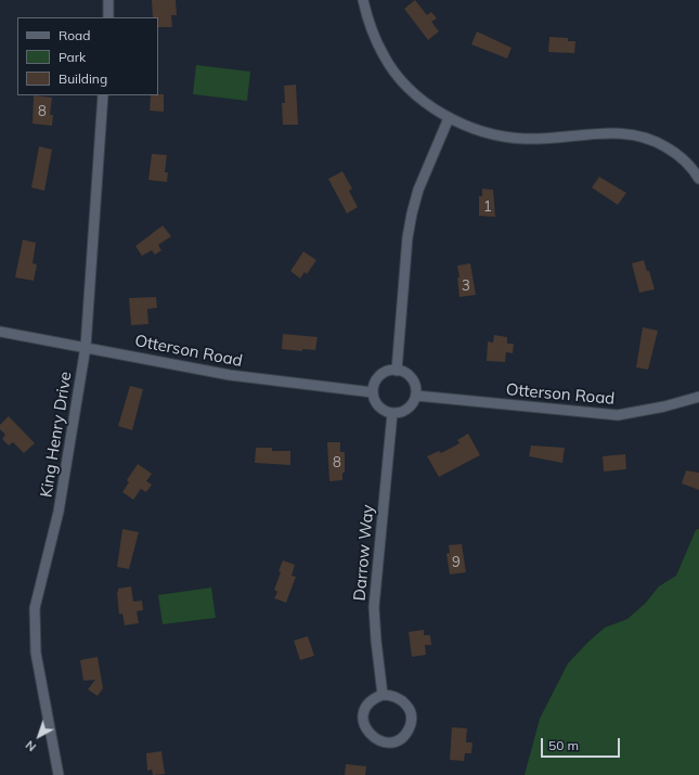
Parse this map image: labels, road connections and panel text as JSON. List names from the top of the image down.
{
  "streets": {
    "street": ["Otterson Road", "King Henry Drive", "Darrow Way"]
  },
  "crossings": [
    ["Otterson Road", "King Henry Drive"],
    ["Otterson Road", "Darrow Way"]
  ],
  "house_numbers": [
    "8",
    "1",
    "3",
    "8",
    "9"
  ],
  "legend": ["Road", "Park", "Building"],
  "scale_bar": "50 m",
  "north": "bottom left"
}
